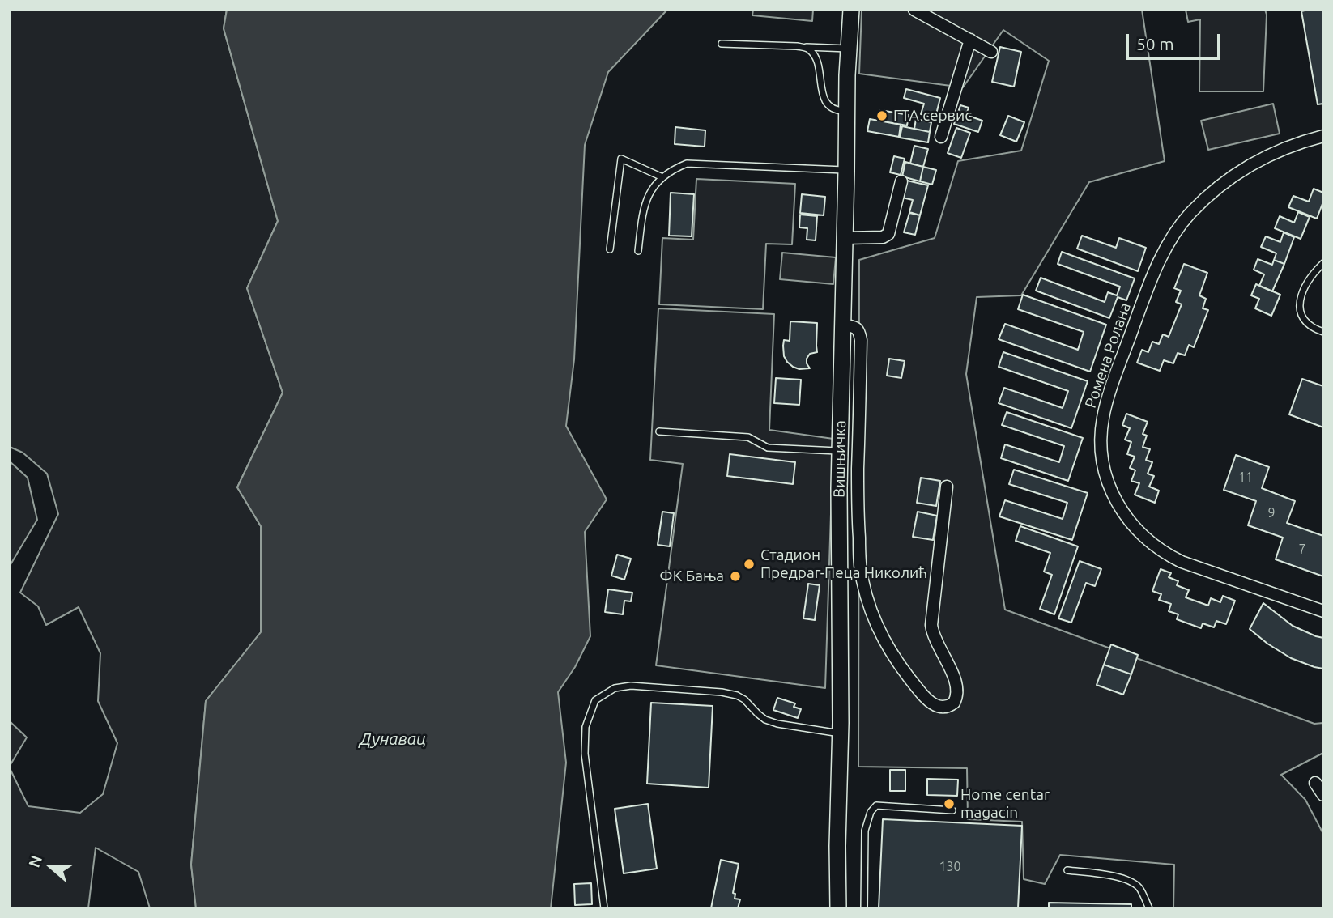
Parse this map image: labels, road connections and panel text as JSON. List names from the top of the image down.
{
  "streets": {
    "street": ["Ромена Ролана", "Вишњичка"]
  },
  "water": ["Дунавац"],
  "places": [
    "ГТА сервис",
    "Стадион Предраг-Пеца Николић",
    "ФК Бања",
    "Home centar magacin"
  ],
  "house_numbers": [
    "11",
    "9",
    "7",
    "130"
  ],
  "scale_bar": "50 m",
  "north": "left"
}
